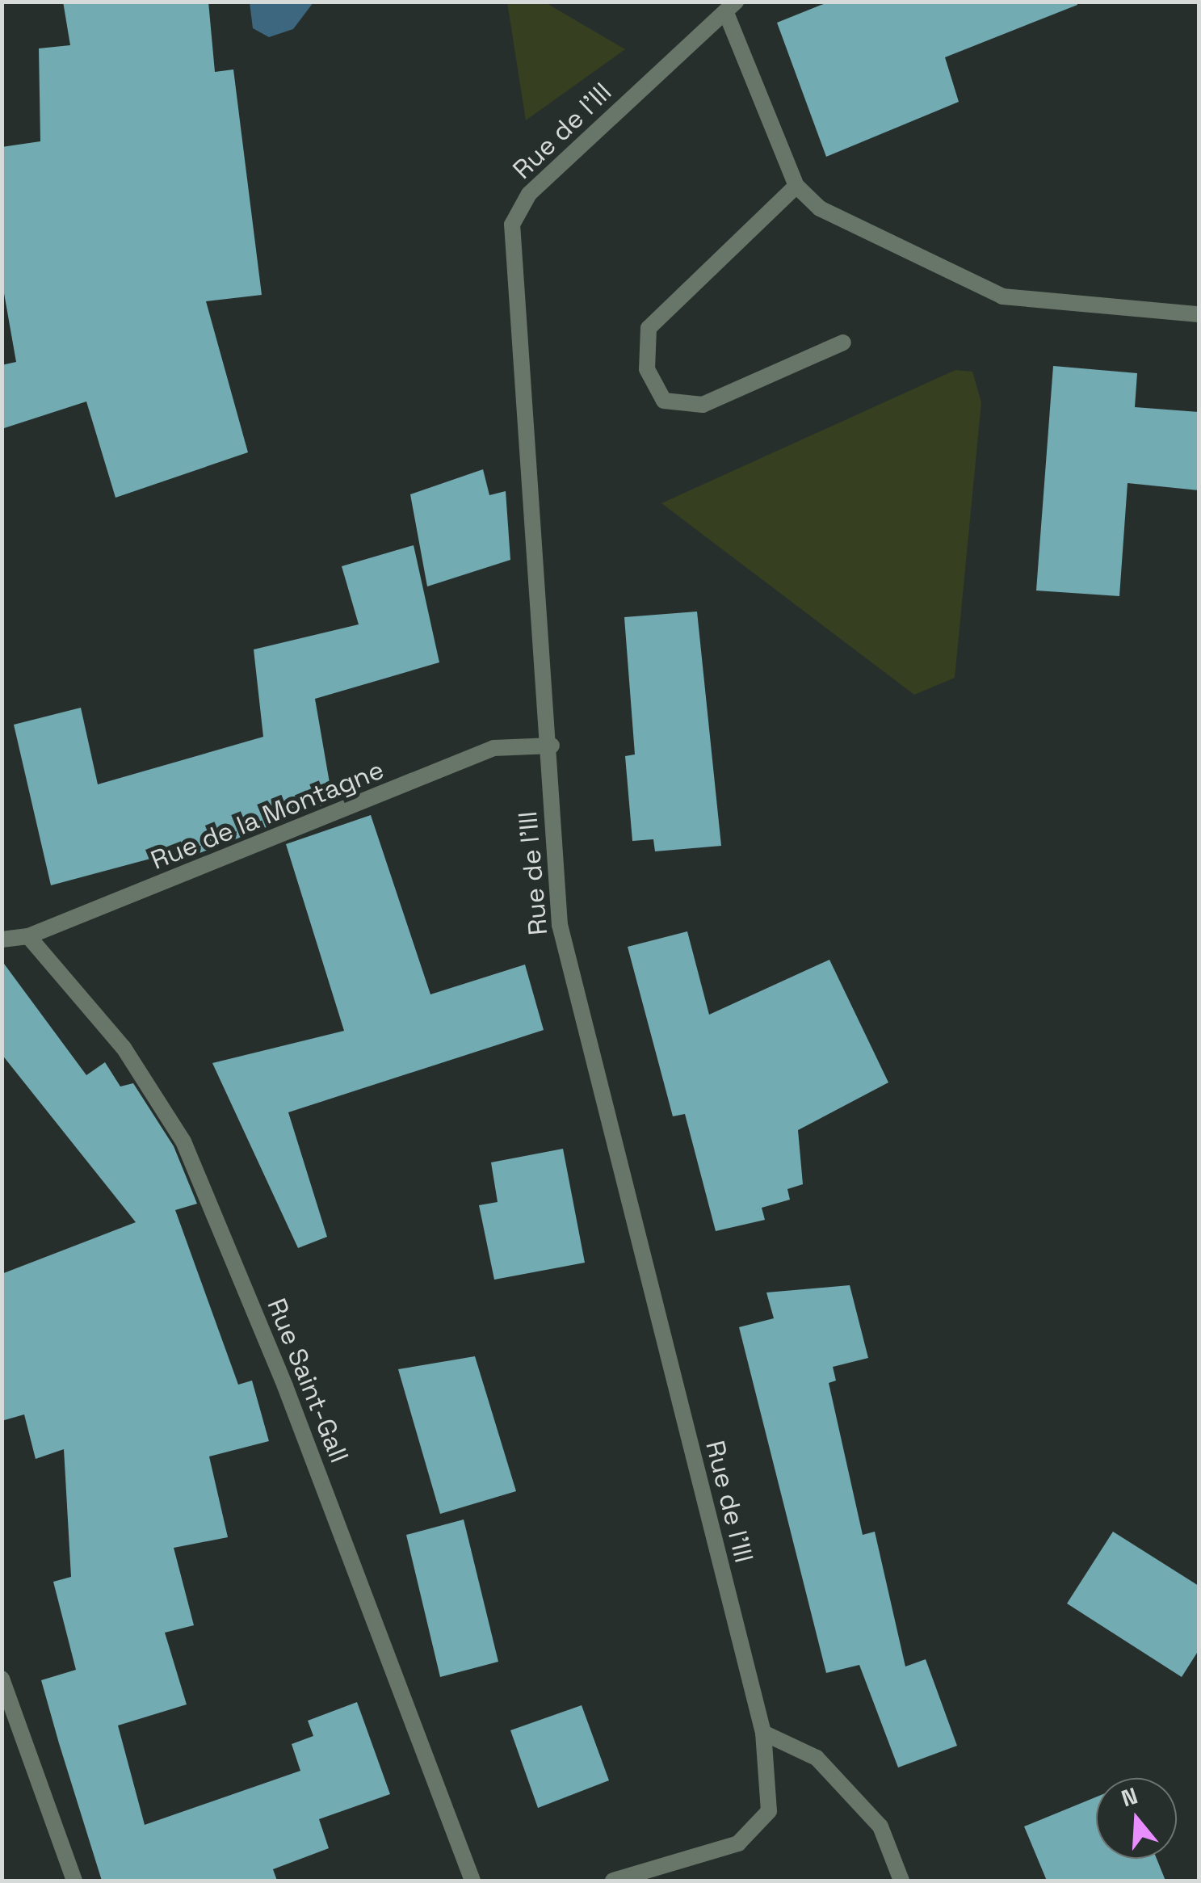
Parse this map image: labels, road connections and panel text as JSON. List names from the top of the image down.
{
  "streets": {
    "street": ["Rue de l'Ill", "Rue de la Montagne", "Rue Saint-Gall"]
  },
  "crossings": [
    ["Rue de l'Ill", "Rue de la Montagne"],
    ["Rue de la Montagne", "Rue Saint-Gall"]
  ],
  "north": "top"
}
